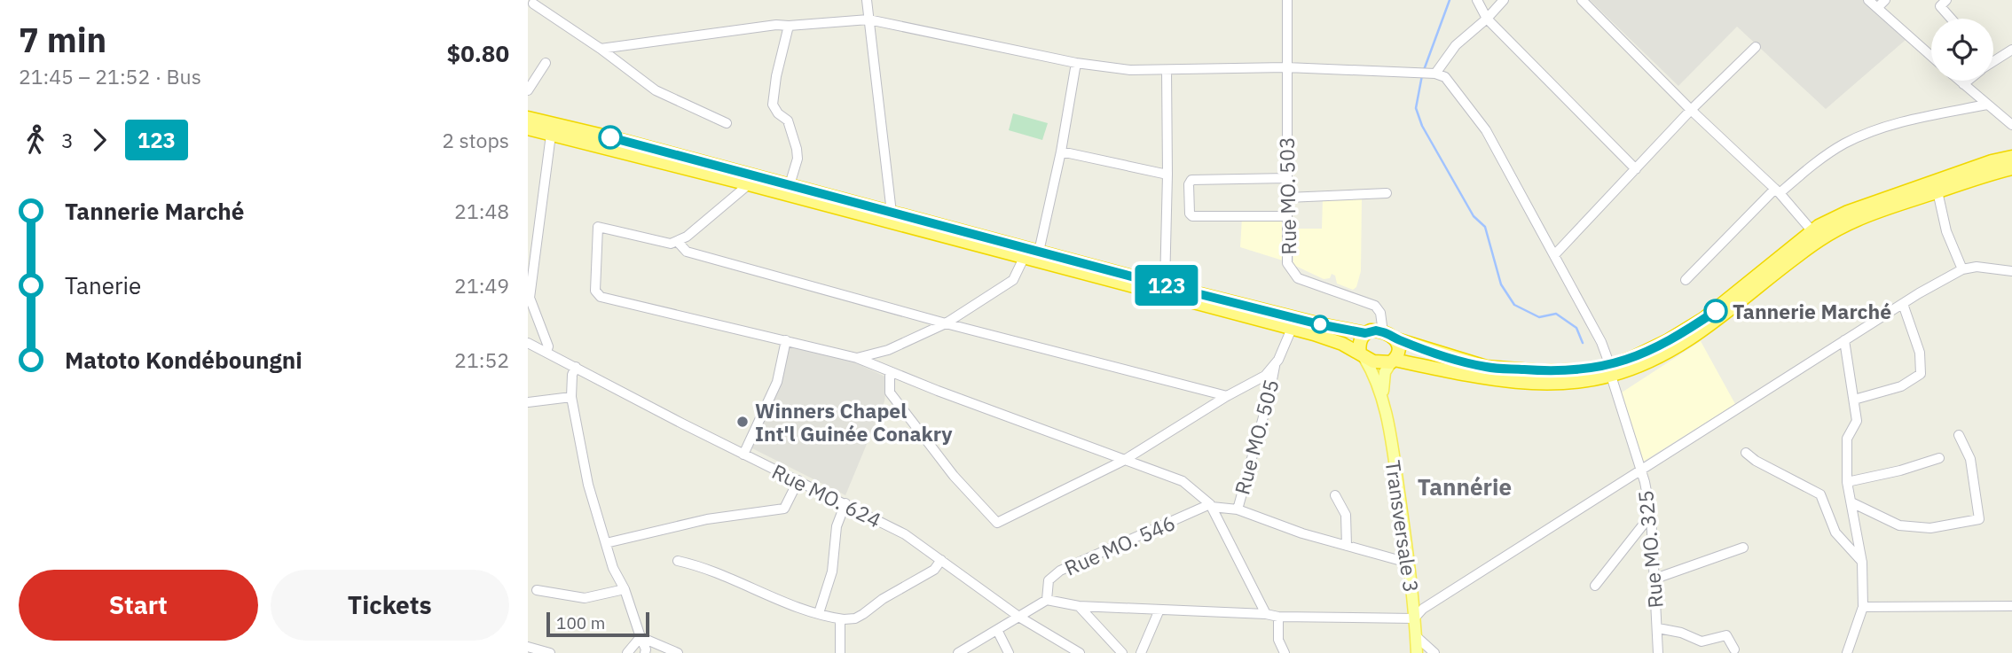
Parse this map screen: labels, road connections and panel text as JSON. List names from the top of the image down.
{
  "streets": {
    "main road": ["Transversale 3"],
    "street": [
      "Rue MO. 503",
      "Rue MO. 505",
      "Rue MO. 624",
      "Rue MO. 546",
      "Rue MO. 325"
    ]
  },
  "crossings": [
    ["Rue MO. 503", "Transversale 3"]
  ],
  "districts": ["Tannérie"],
  "places": ["Tannerie Marché", "Winners Chapel Int'l Guinée Conakry"],
  "lines": ["bus line 123"],
  "scale_bar": "100 m",
  "page": {
    "heading": ["7 min", "21:45 – 21:52 · Bus", "$0.80"],
    "on_map": "123",
    "legs": ["3", "123", "2 stops"],
    "list": [
      {
        "name": "Tannerie Marché",
        "value": "21:48"
      },
      {
        "name": "Tanerie",
        "value": "21:49"
      },
      {
        "name": "Matoto Kondéboungni",
        "value": "21:52"
      }
    ],
    "buttons": ["Start", "Tickets"],
    "scale": "100 m"
  }
}
